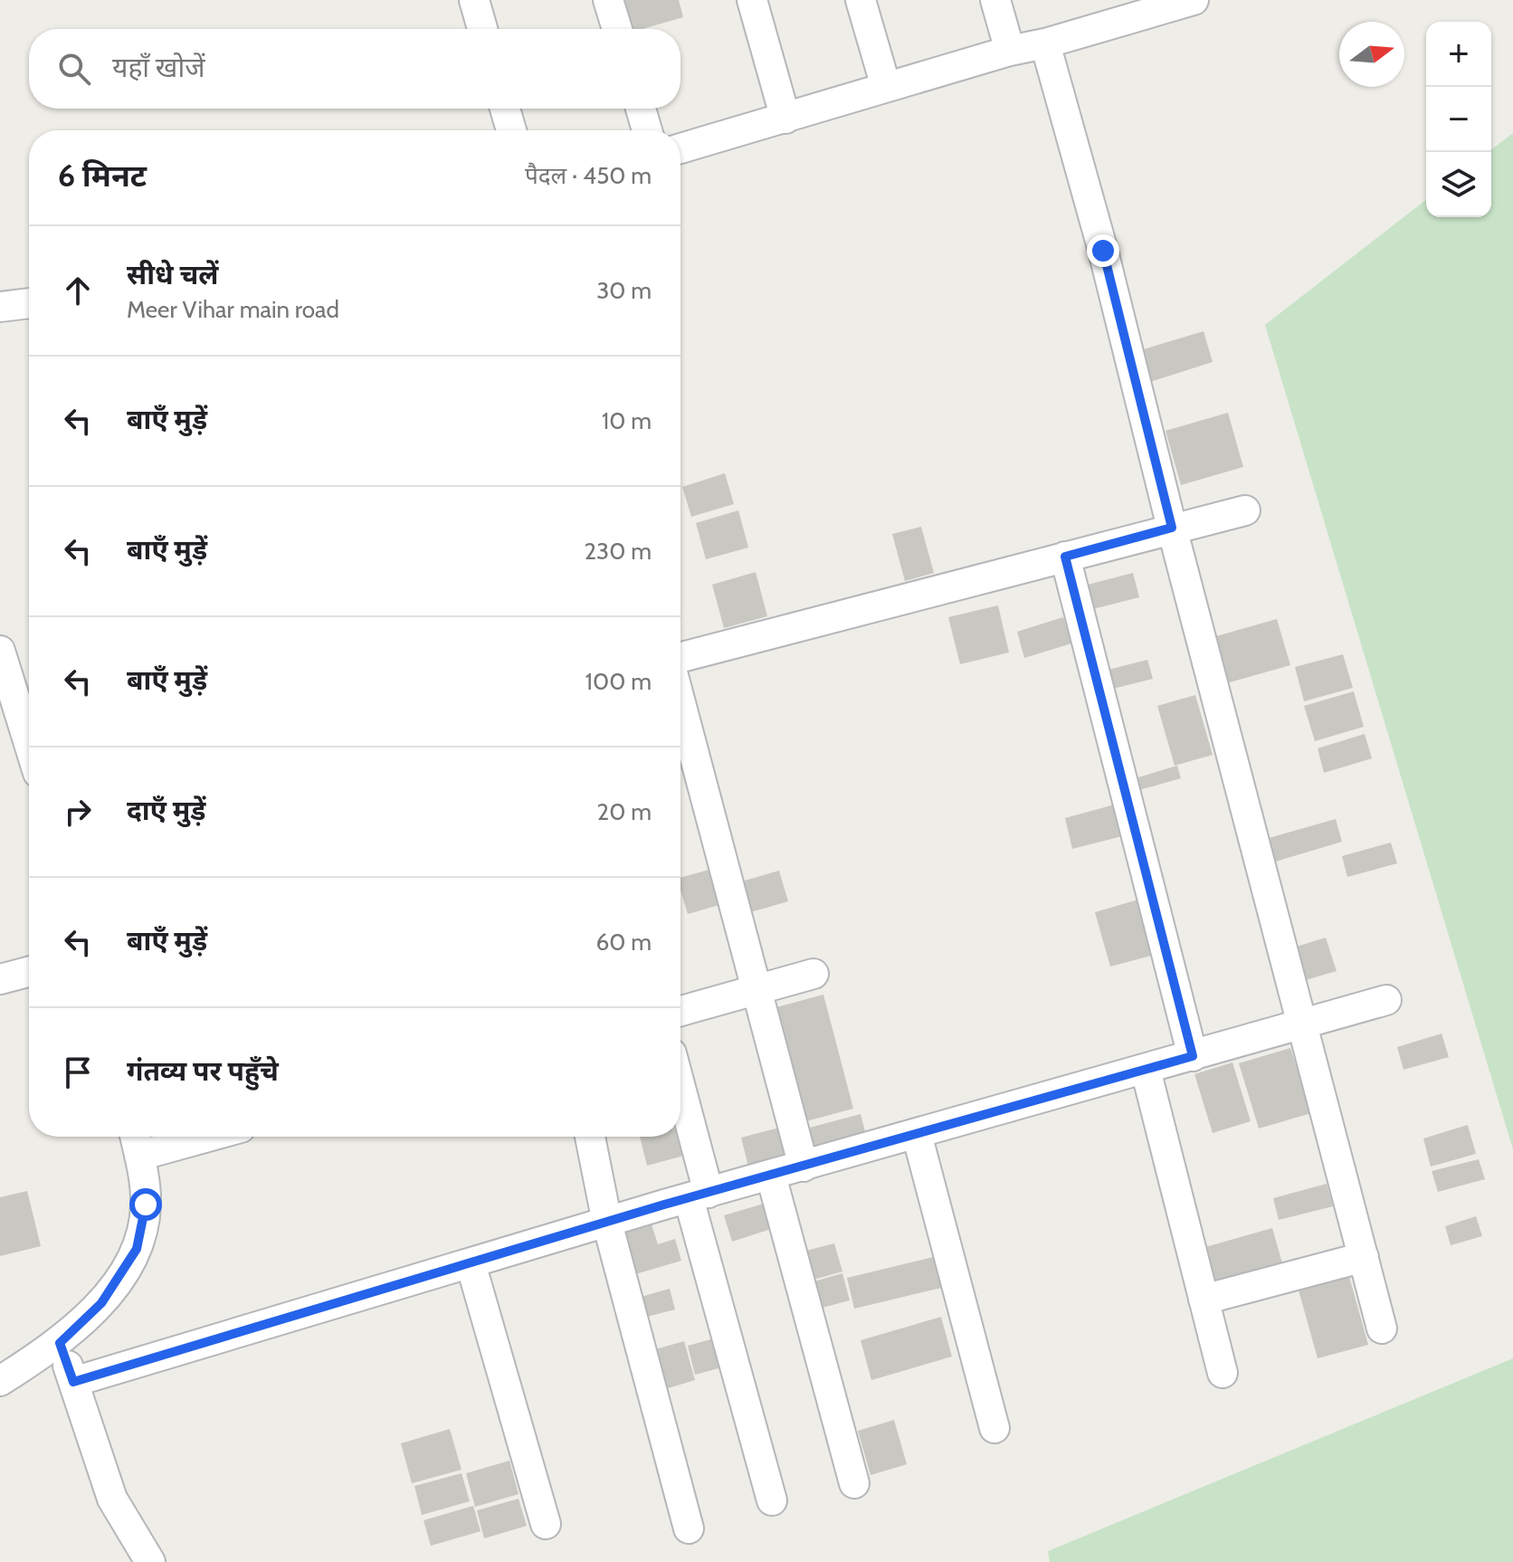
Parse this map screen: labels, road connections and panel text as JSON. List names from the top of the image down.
{
  "north": "right",
  "page": {
    "map_buttons": ["+", "−"],
    "search": "यहाँ खोजें",
    "heading": ["6 मिनट", "पैदल · 450 m"],
    "list": [
      ["सीधे चलें", "Meer Vihar main road", "30 m"],
      ["बाएँ मुड़ें", "10 m"],
      ["बाएँ मुड़ें", "230 m"],
      ["बाएँ मुड़ें", "100 m"],
      ["दाएँ मुड़ें", "20 m"],
      ["बाएँ मुड़ें", "60 m"],
      "गंतव्य पर पहुँचे"
    ]
  }
}
